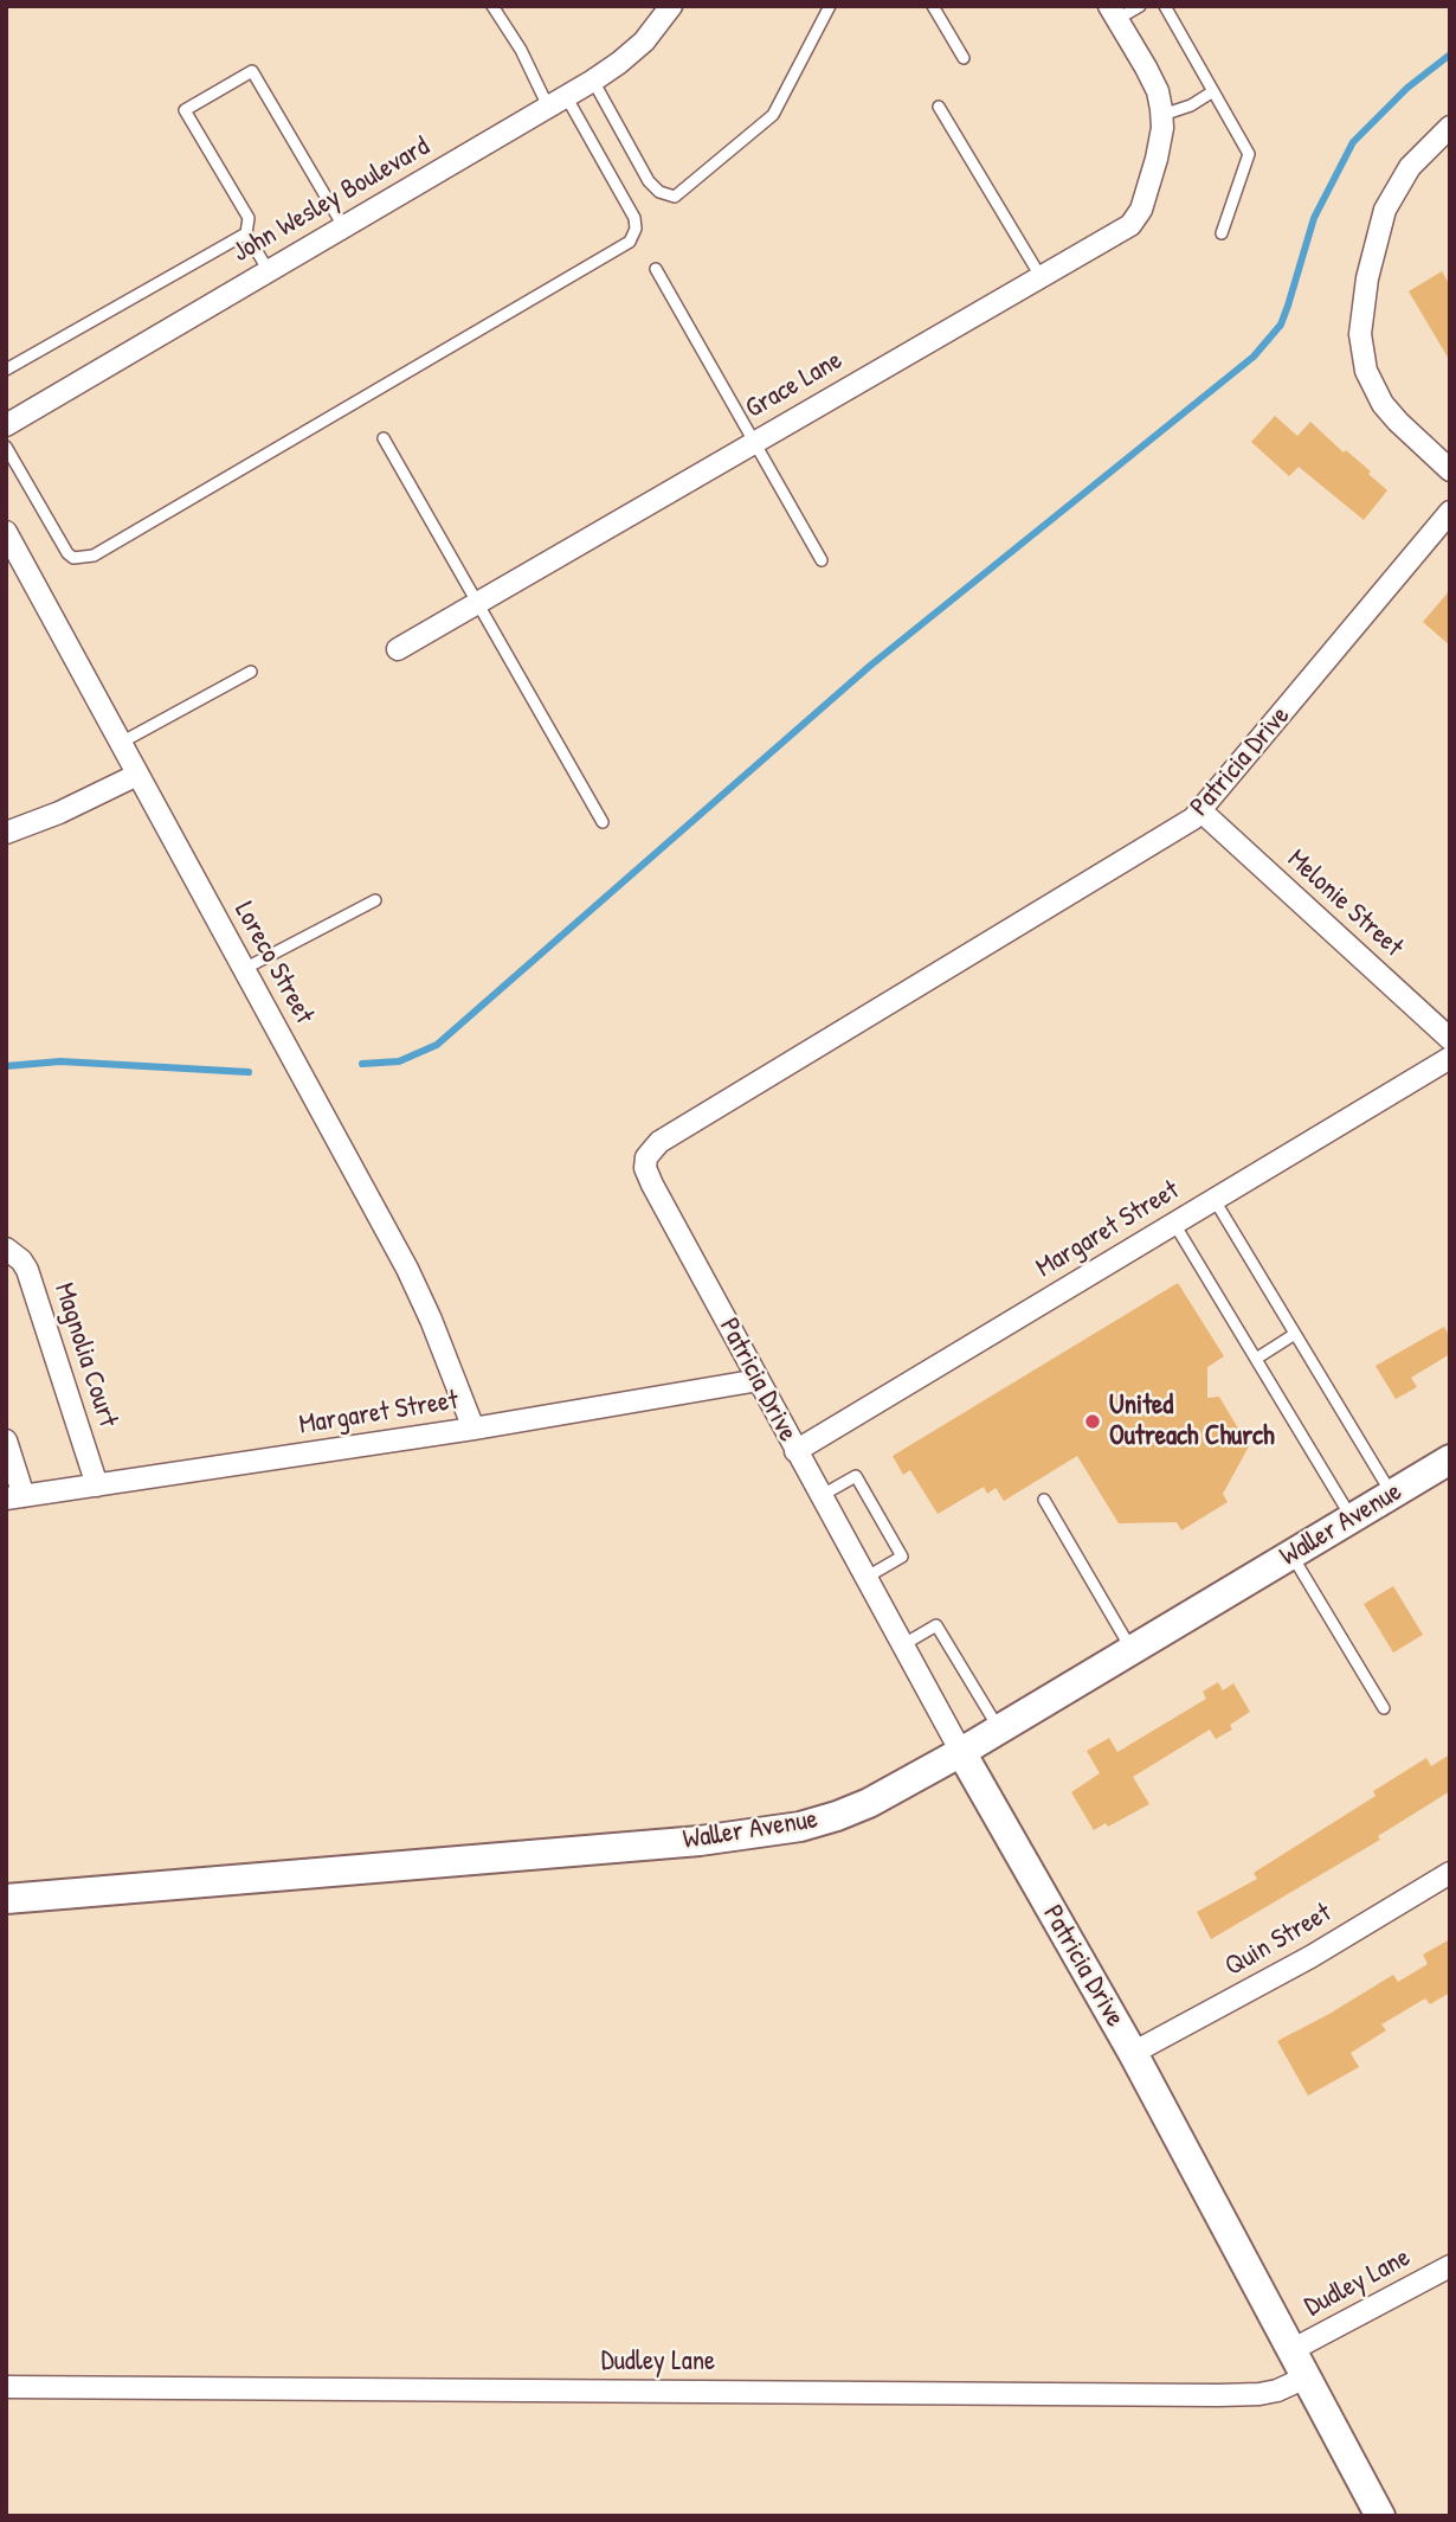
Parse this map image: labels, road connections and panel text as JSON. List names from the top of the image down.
{
  "streets": {
    "street": [
      "John Wesley Boulevard",
      "Grace Lane",
      "Patricia Drive",
      "Melonie Street",
      "Loreco Street",
      "Margaret Street",
      "Magnolia Court",
      "Waller Avenue",
      "Quin Street",
      "Dudley Lane"
    ]
  },
  "crossings": [
    ["Patricia Drive", "Melonie Street"],
    ["Patricia Drive", "Margaret Street"],
    ["Patricia Drive", "Waller Avenue"],
    ["Patricia Drive", "Quin Street"],
    ["Patricia Drive", "Dudley Lane"],
    ["Loreco Street", "Margaret Street"],
    ["Margaret Street", "Magnolia Court"]
  ],
  "places": ["United Outreach Church"]
}
